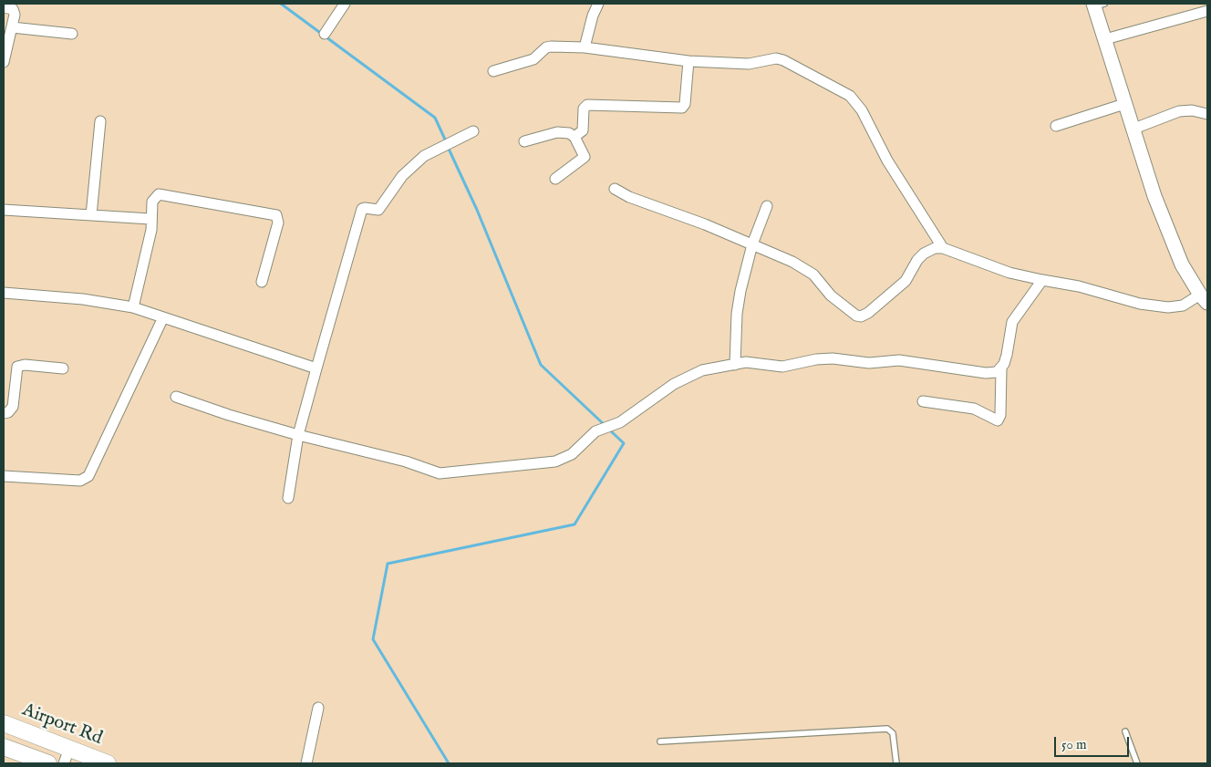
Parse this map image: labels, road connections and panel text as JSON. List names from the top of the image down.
{
  "streets": {
    "main road": ["Airport Rd"]
  },
  "scale_bar": "50 m"
}
